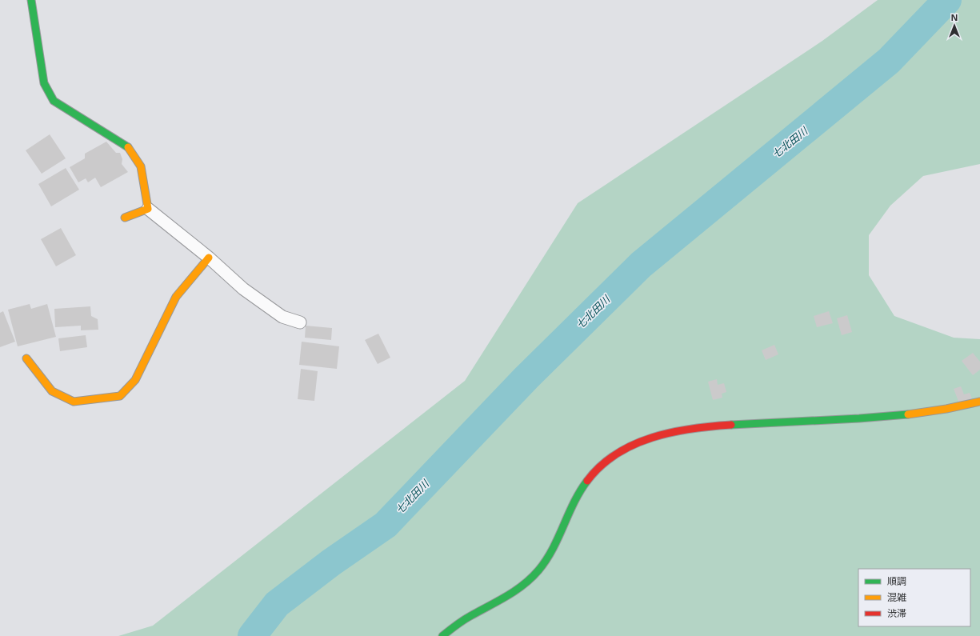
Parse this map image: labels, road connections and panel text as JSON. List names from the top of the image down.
{
  "water": ["七北田川"],
  "legend": ["順調", "混雑", "渋滞"],
  "north": "top"
}
